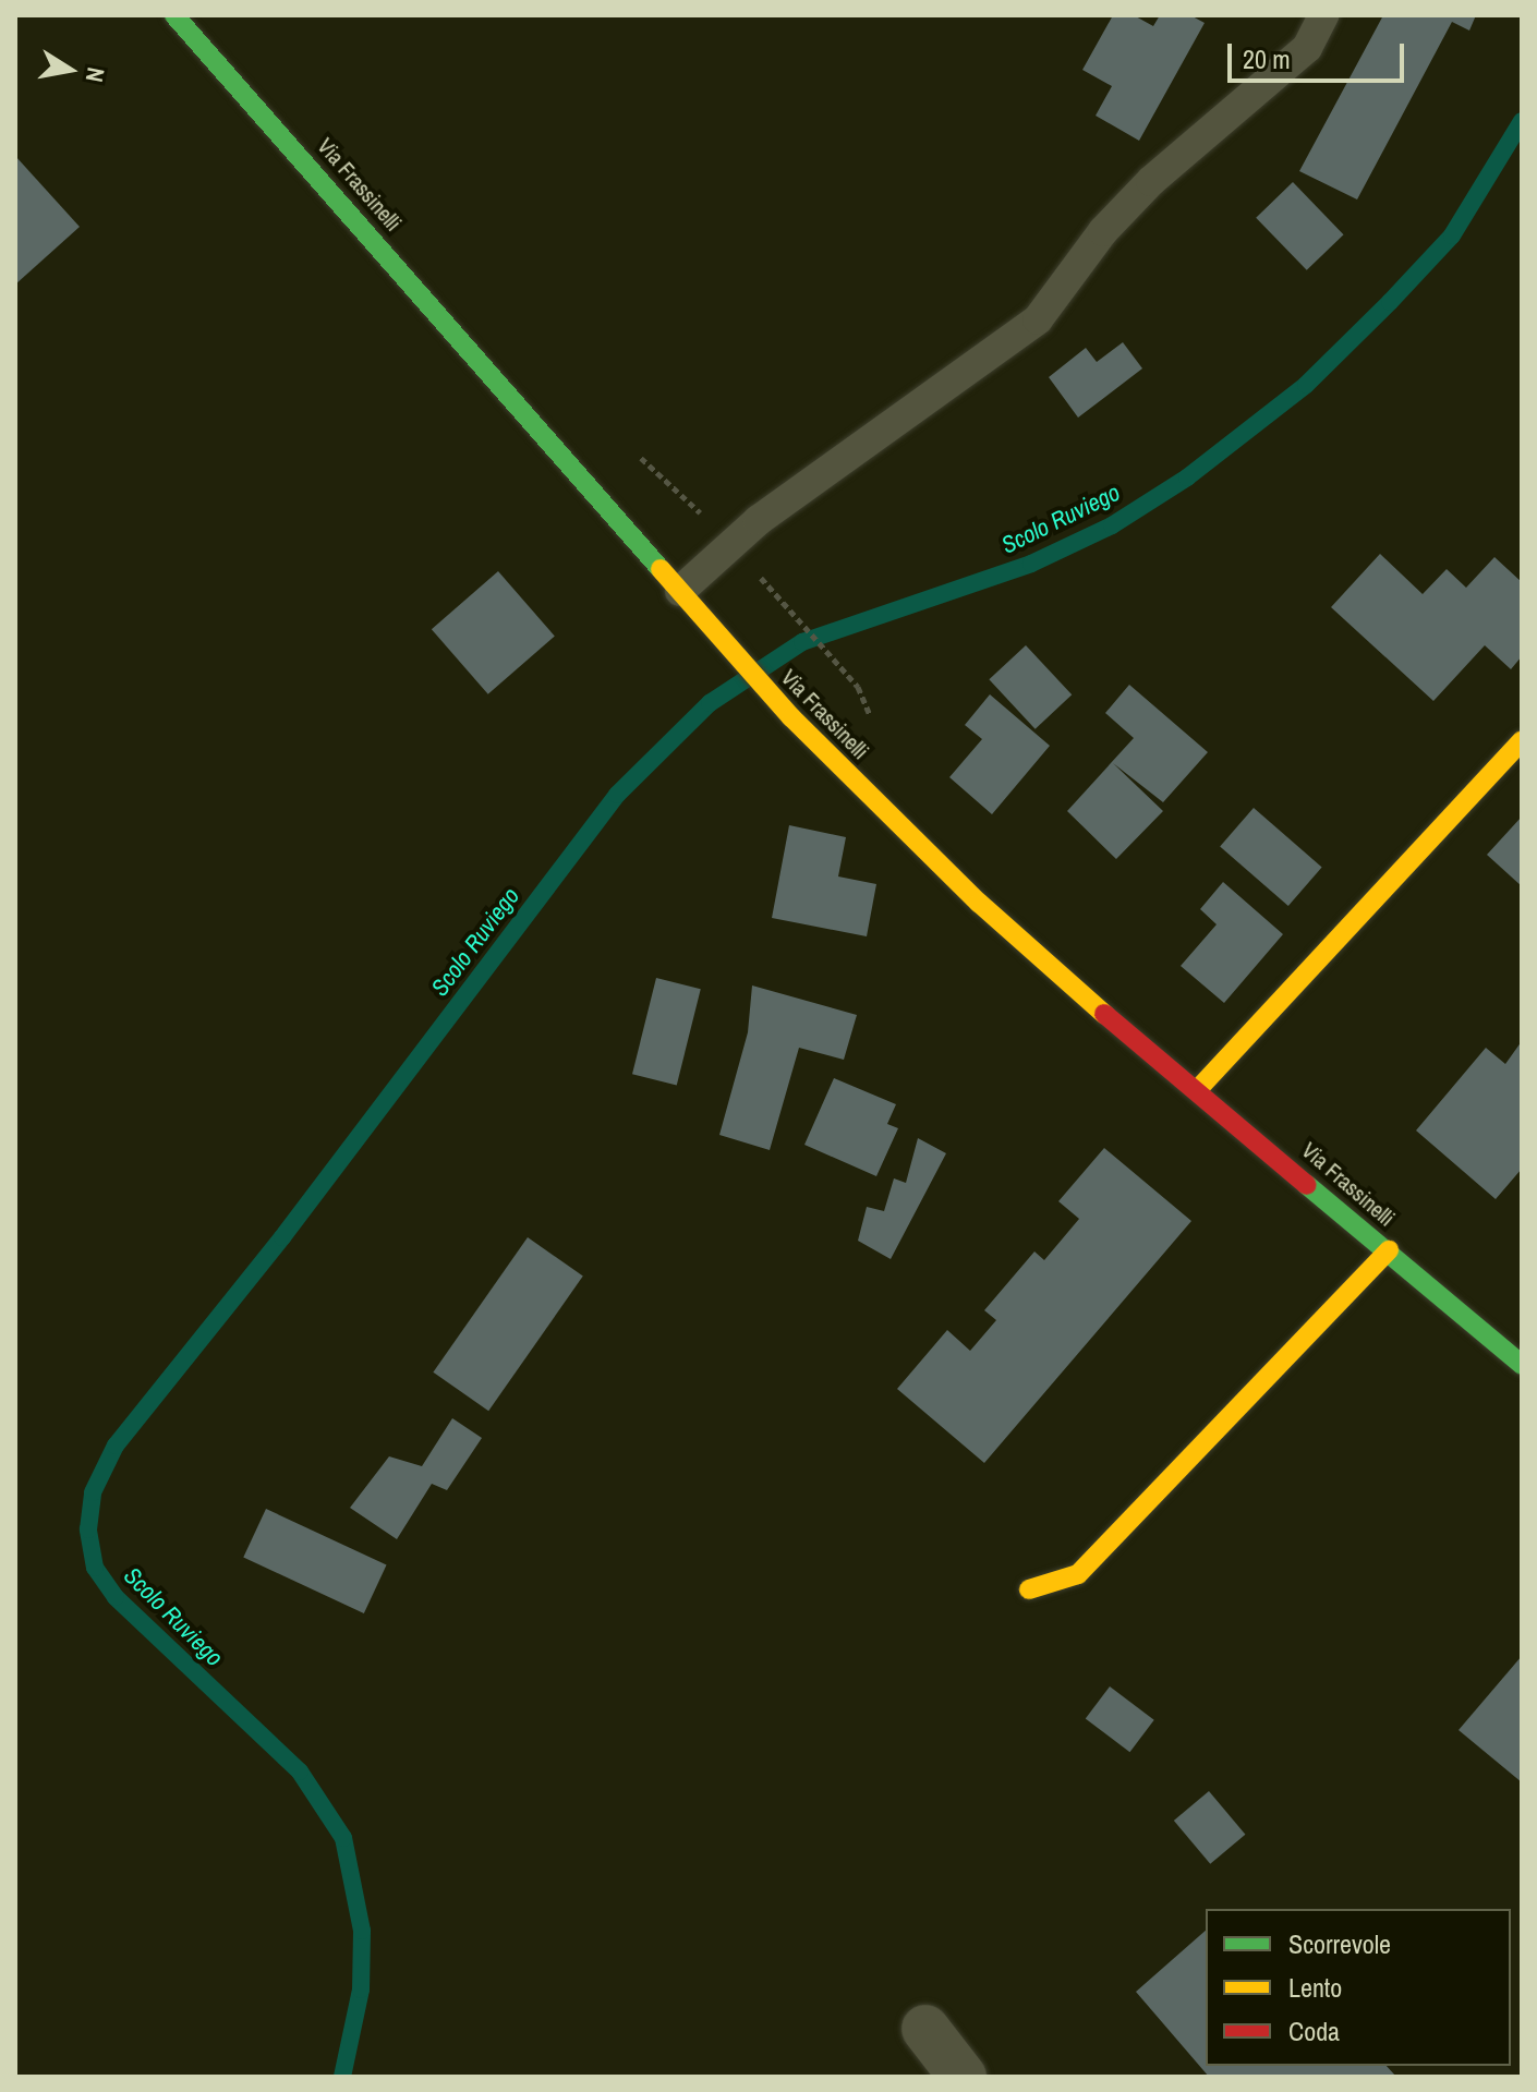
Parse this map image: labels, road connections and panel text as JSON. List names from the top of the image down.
{
  "streets": {
    "street": ["Via Frassinelli"]
  },
  "water": ["Scolo Ruviego"],
  "legend": ["Scorrevole", "Lento", "Coda"],
  "scale_bar": "20 m",
  "north": "right"
}
